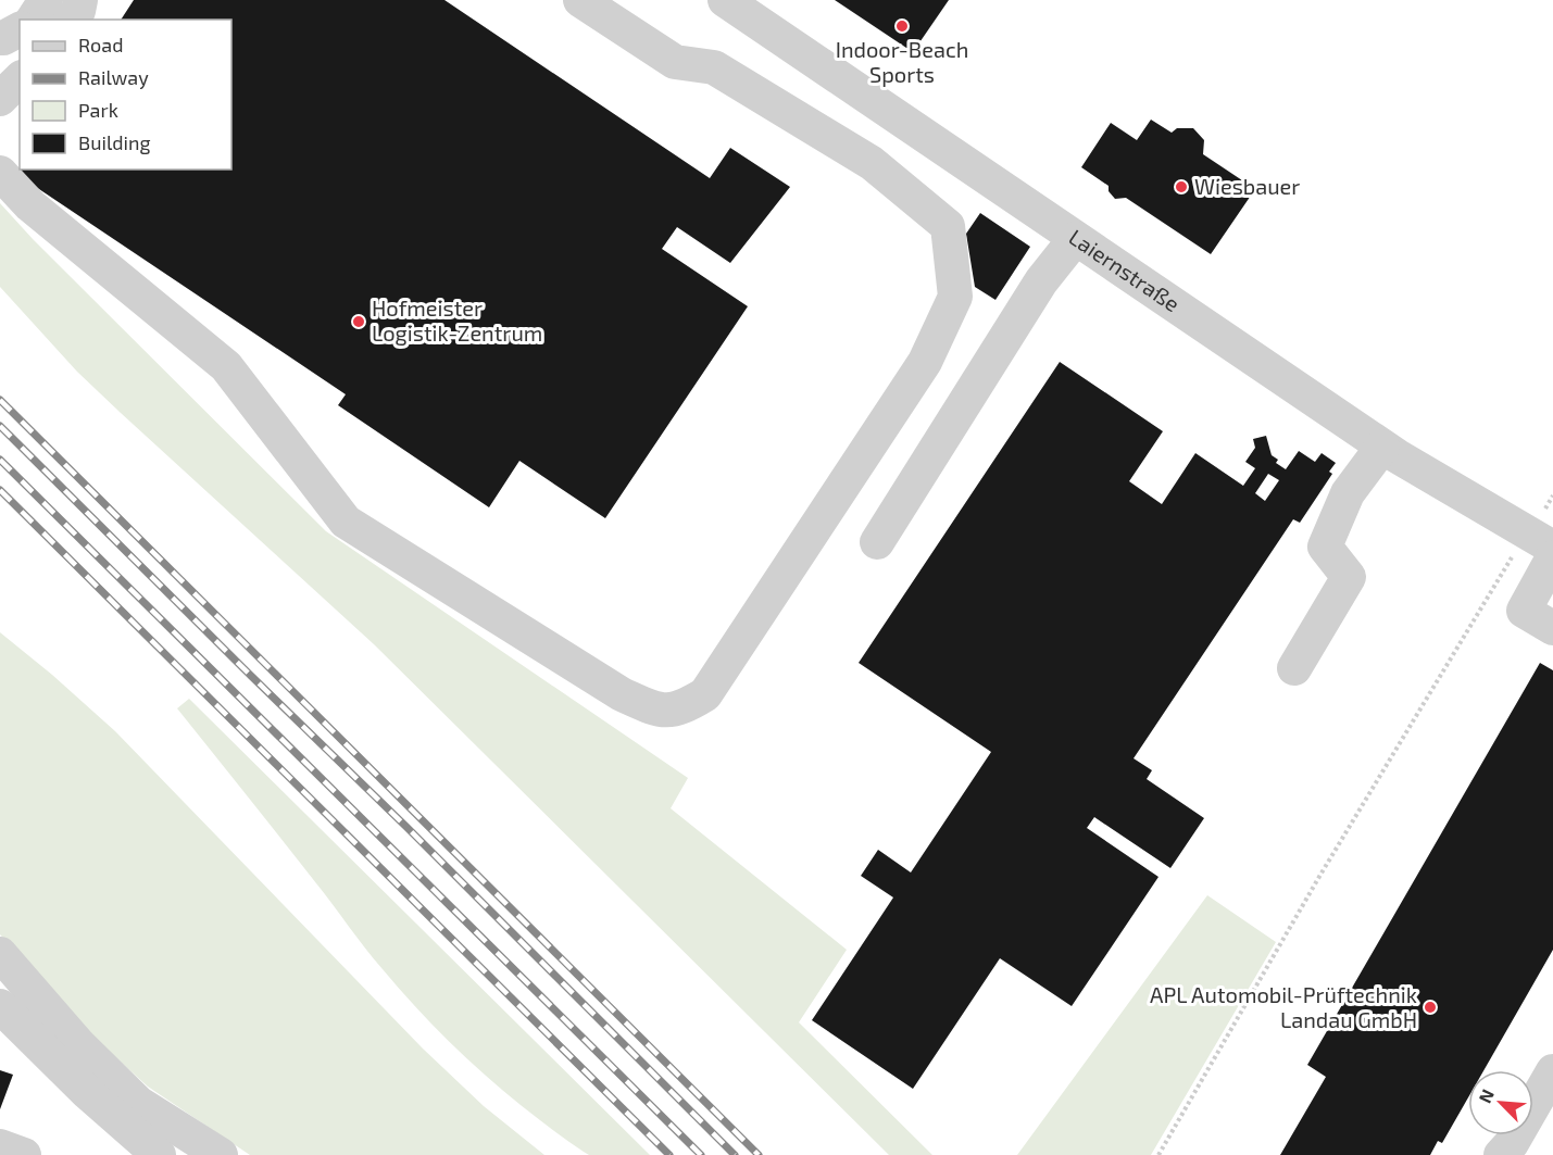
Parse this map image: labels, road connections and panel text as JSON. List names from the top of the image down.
{
  "streets": {
    "street": ["Laiernstraße"]
  },
  "places": [
    "Indoor-Beach Sports",
    "Wiesbauer",
    "Hofmeister Logistik-Zentrum",
    "APL Automobil-Prüftechnik Landau GmbH"
  ],
  "legend": [
    "Road",
    "Railway",
    "Park",
    "Building"
  ],
  "north": "top left"
}
